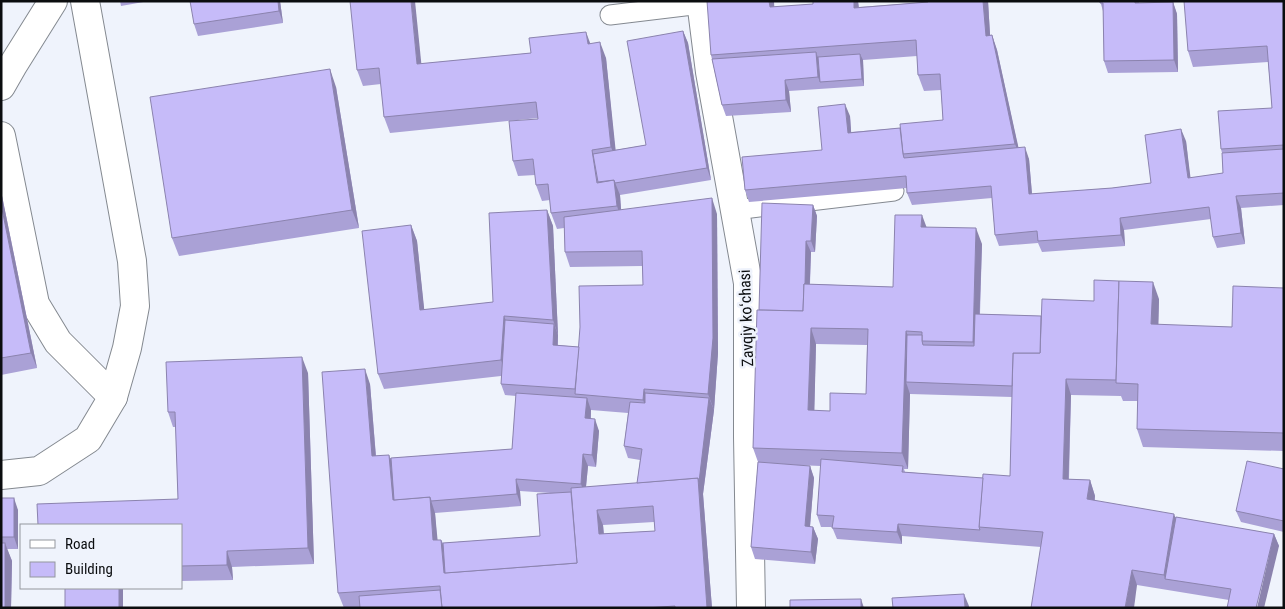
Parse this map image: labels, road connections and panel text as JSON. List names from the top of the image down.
{
  "streets": {
    "street": ["Zavqiy koʻchasi"]
  },
  "legend": ["Road", "Building"]
}
